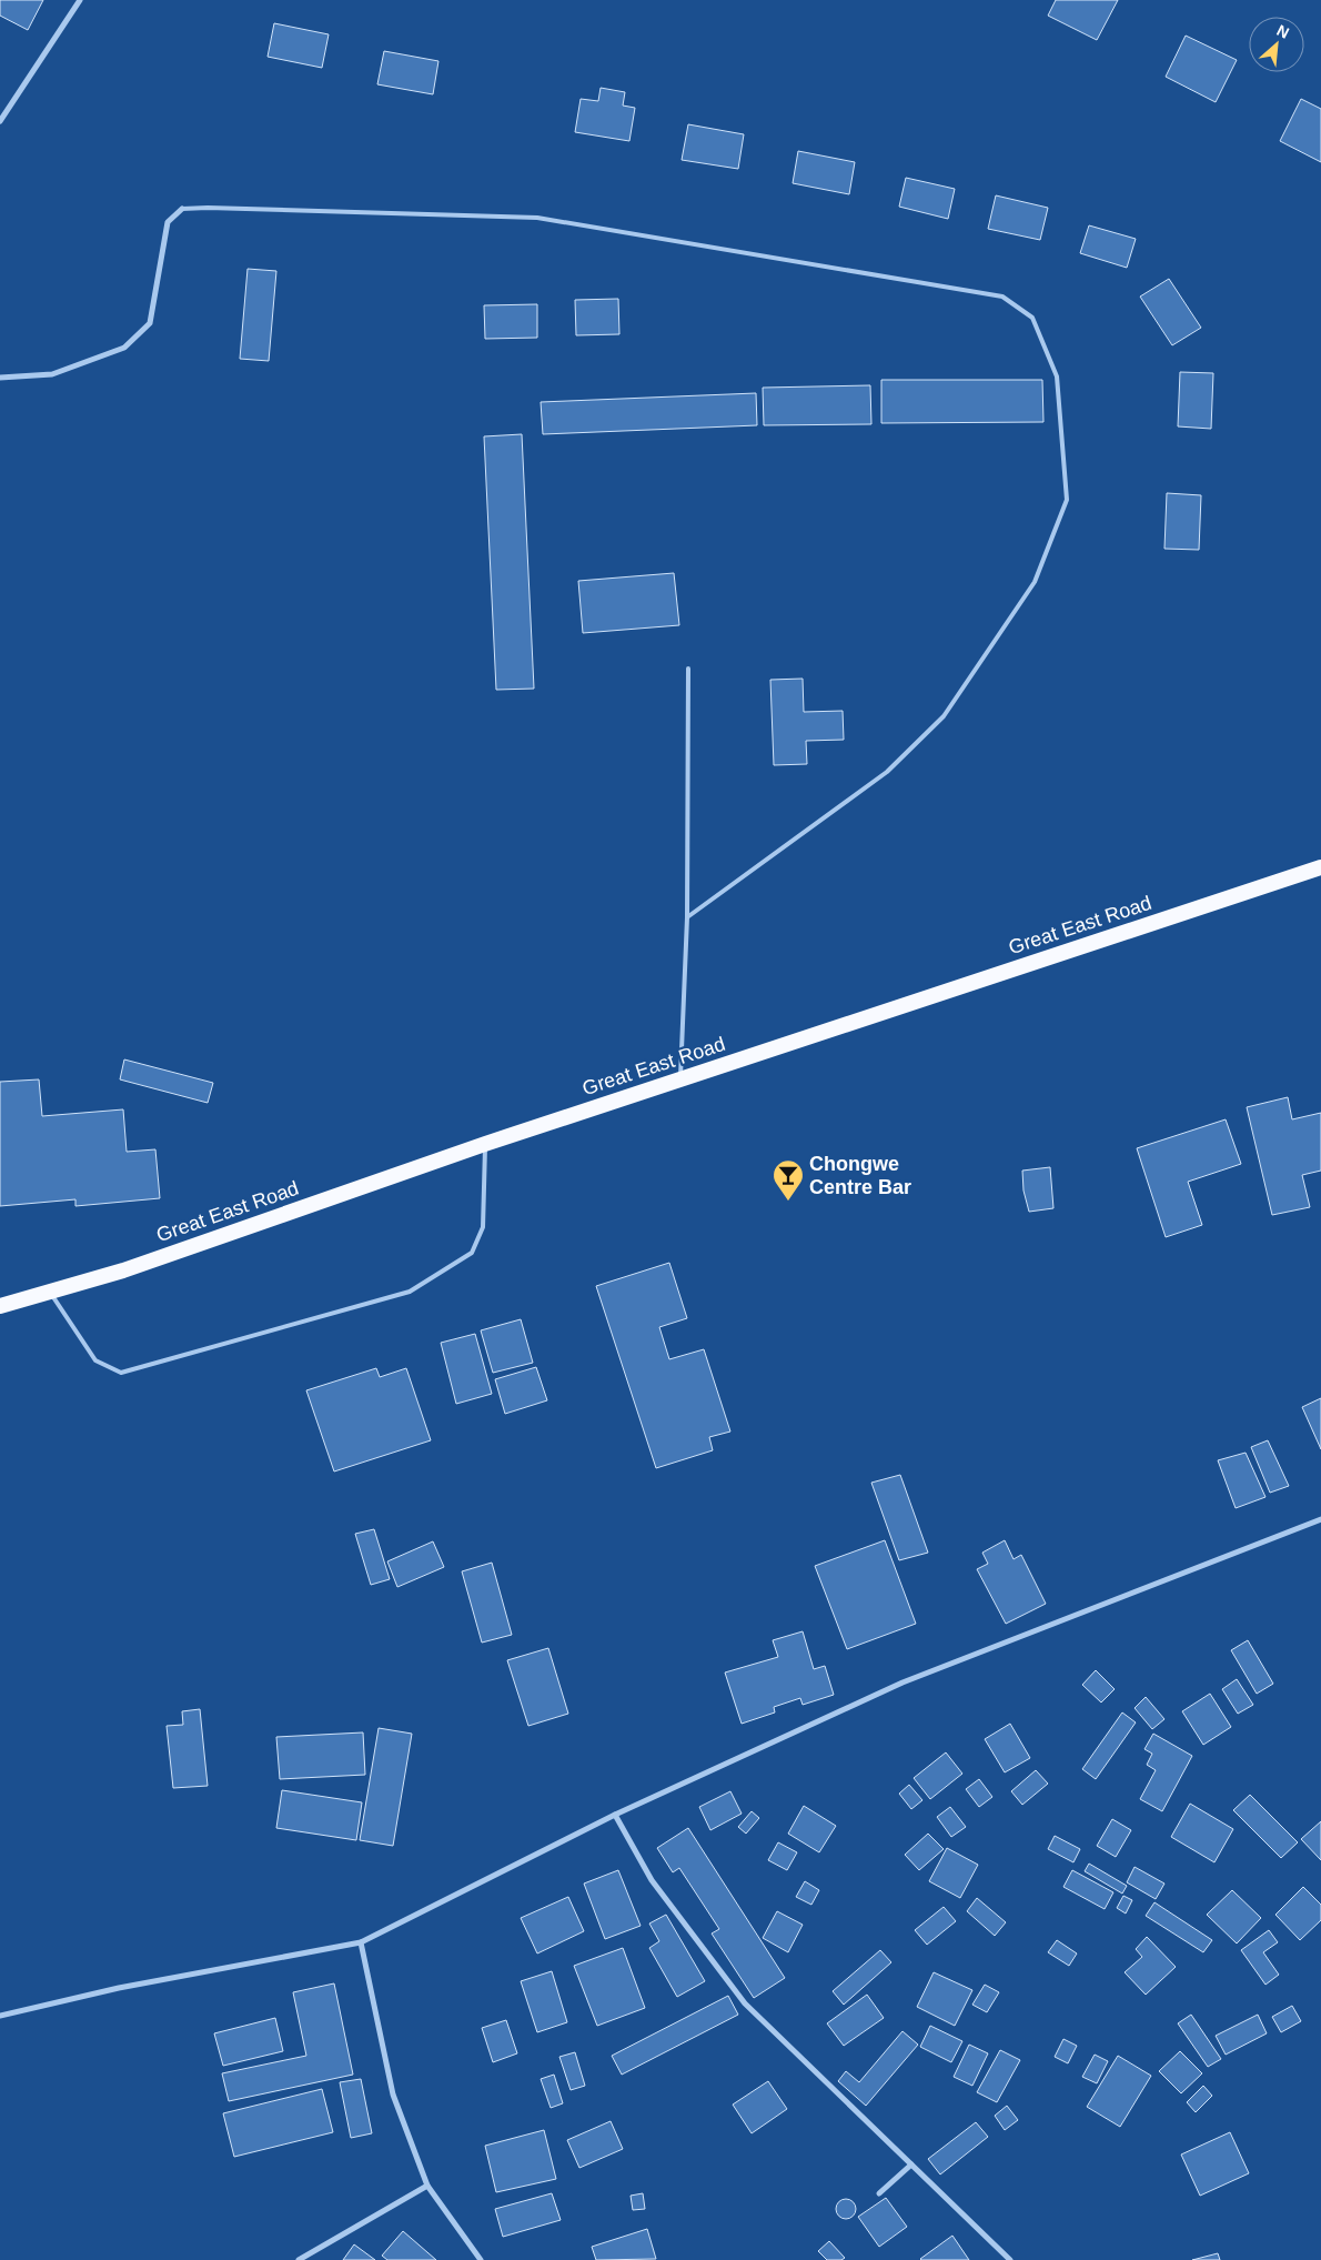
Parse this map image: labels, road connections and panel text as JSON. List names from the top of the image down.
{
  "streets": {
    "highway": ["Great East Road"]
  },
  "places": {
    "bar": ["Chongwe Centre Bar"]
  },
  "north": "top right"
}
